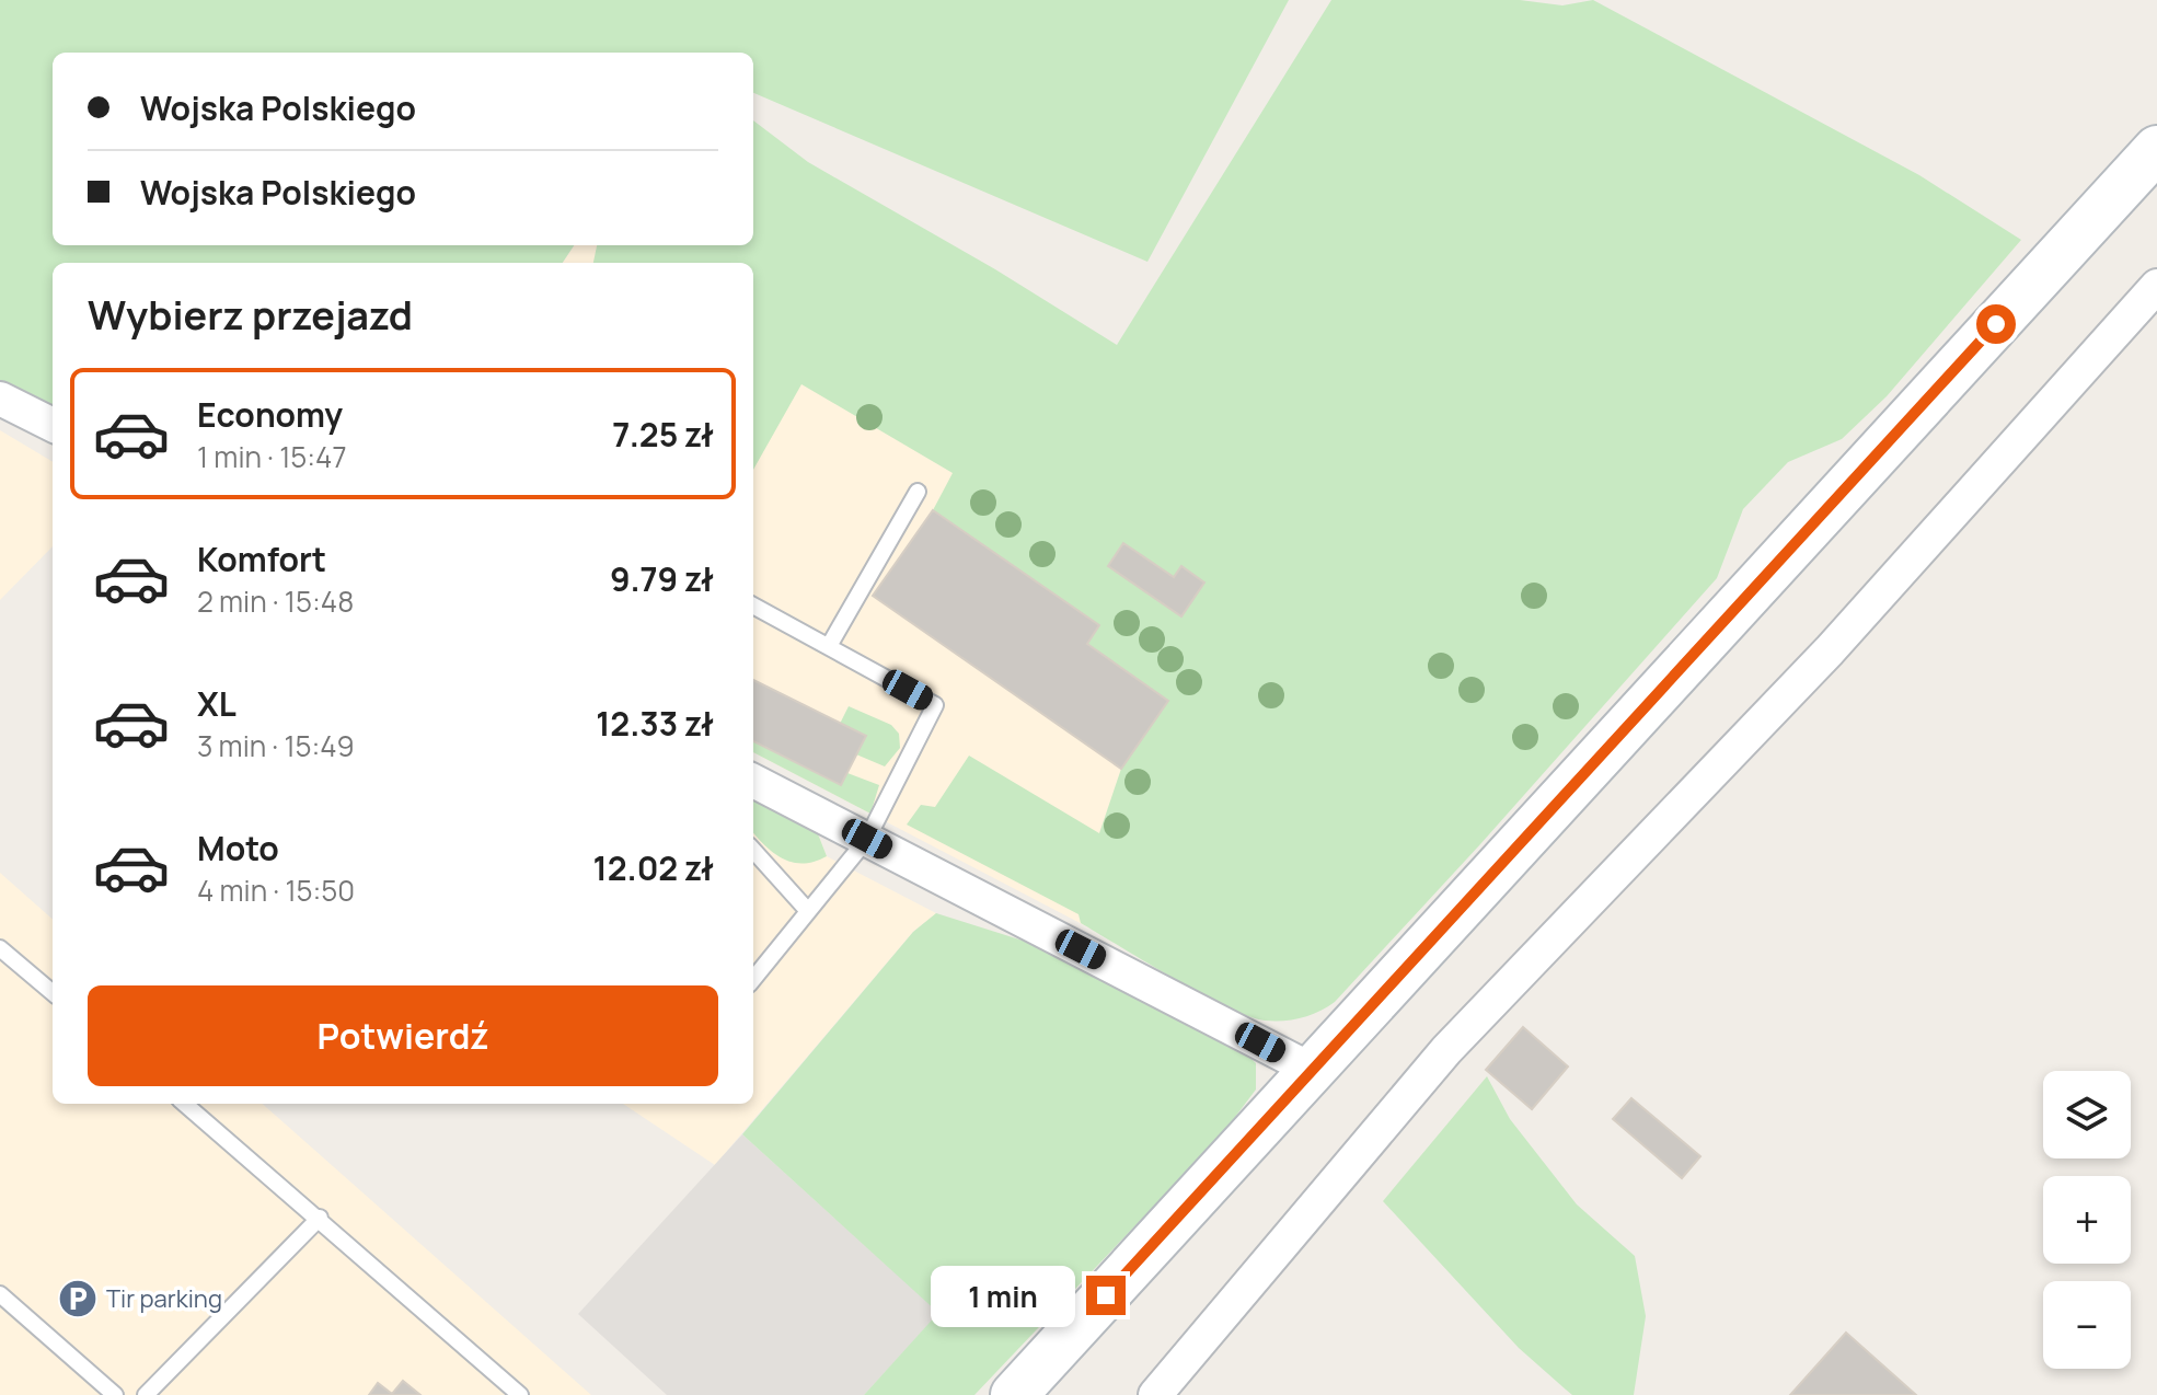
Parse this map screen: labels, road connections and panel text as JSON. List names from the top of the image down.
{
  "places": {
    "parking": ["Tir parking"]
  },
  "page": {
    "banner": ["Wojska Polskiego", "Wojska Polskiego"],
    "heading": "Wybierz przejazd",
    "list": [
      {
        "name": "Economy",
        "note": "1 min · 15:47",
        "value": "7.25 zł"
      },
      {
        "name": "Komfort",
        "note": "2 min · 15:48",
        "value": "9.79 zł"
      },
      {
        "name": "XL",
        "note": "3 min · 15:49",
        "value": "12.33 zł"
      },
      {
        "name": "Moto",
        "note": "4 min · 15:50",
        "value": "12.02 zł"
      }
    ],
    "buttons": "Potwierdź",
    "map_buttons": ["+", "−"],
    "bubble": "1 min"
  }
}
